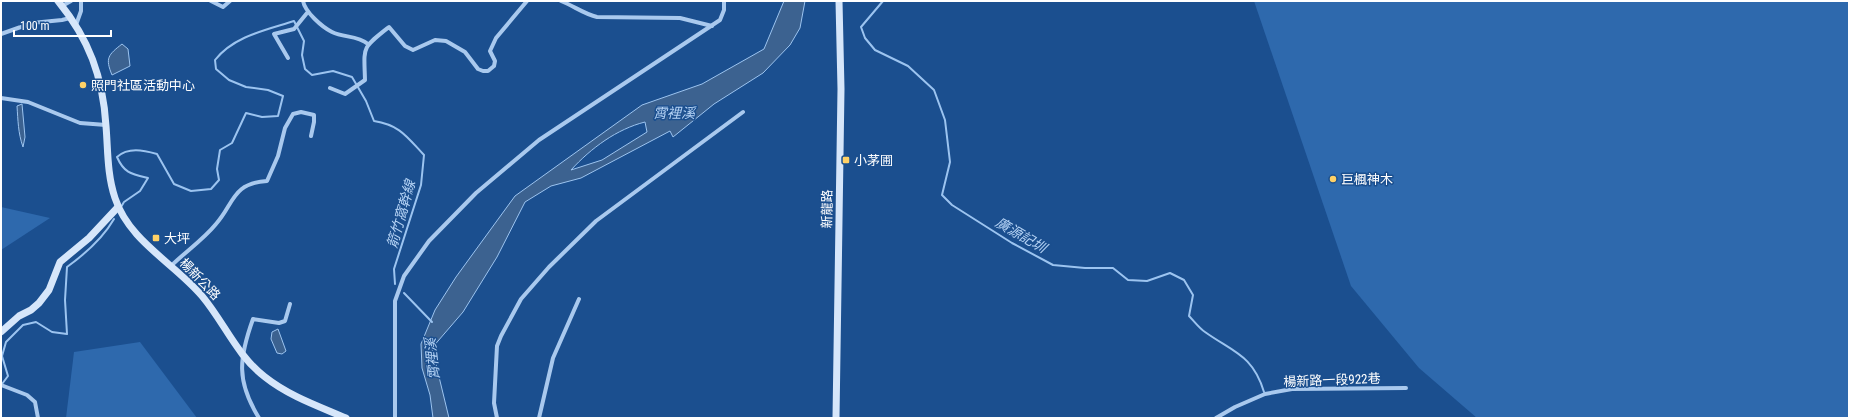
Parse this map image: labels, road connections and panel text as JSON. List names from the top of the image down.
{
  "streets": {
    "street": ["新龍路", "楊新公路", "楊新路一段922巷"]
  },
  "water": ["霄裡溪", "箭竹窩幹線", "廣源記圳"],
  "places": {
    "other": ["照門社區活動中心", "巨楓神木"],
    "transit": ["小茅圃", "大坪"]
  },
  "scale_bar": "100 m"
}
